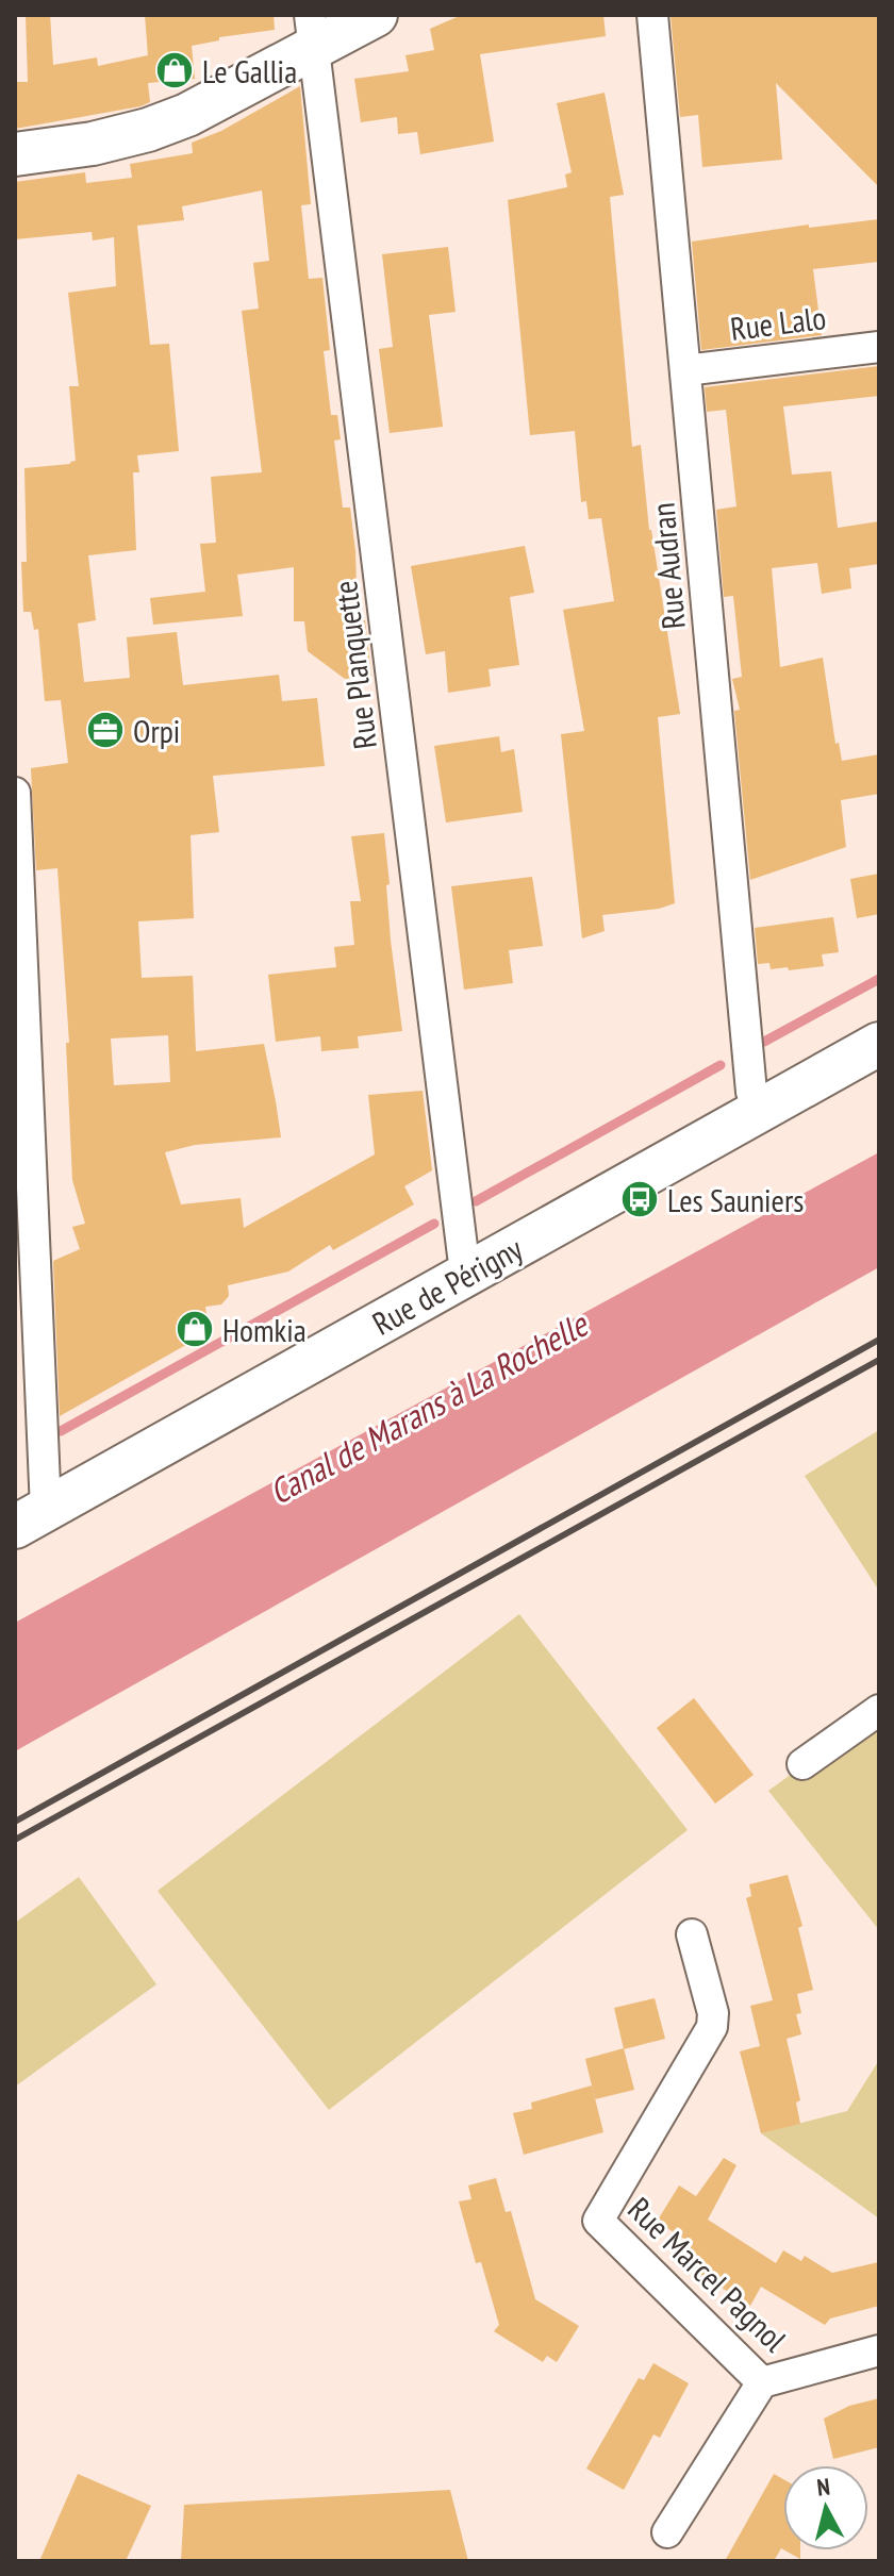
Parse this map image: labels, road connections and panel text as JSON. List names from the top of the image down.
{
  "streets": {
    "street": [
      "Rue Lalo",
      "Rue Audran",
      "Rue Planquette",
      "Rue de Périgny",
      "Rue Marcel Pagnol"
    ]
  },
  "crossings": [
    ["Rue Lalo", "Rue Audran"],
    ["Rue Audran", "Rue de Périgny"],
    ["Rue Planquette", "Rue de Périgny"]
  ],
  "water": ["Canal de Marans à La Rochelle"],
  "places": {
    "shop": ["Le Gallia", "Homkia"],
    "office": ["Orpi"],
    "bus stop": ["Les Sauniers"]
  },
  "north": "top"
}
